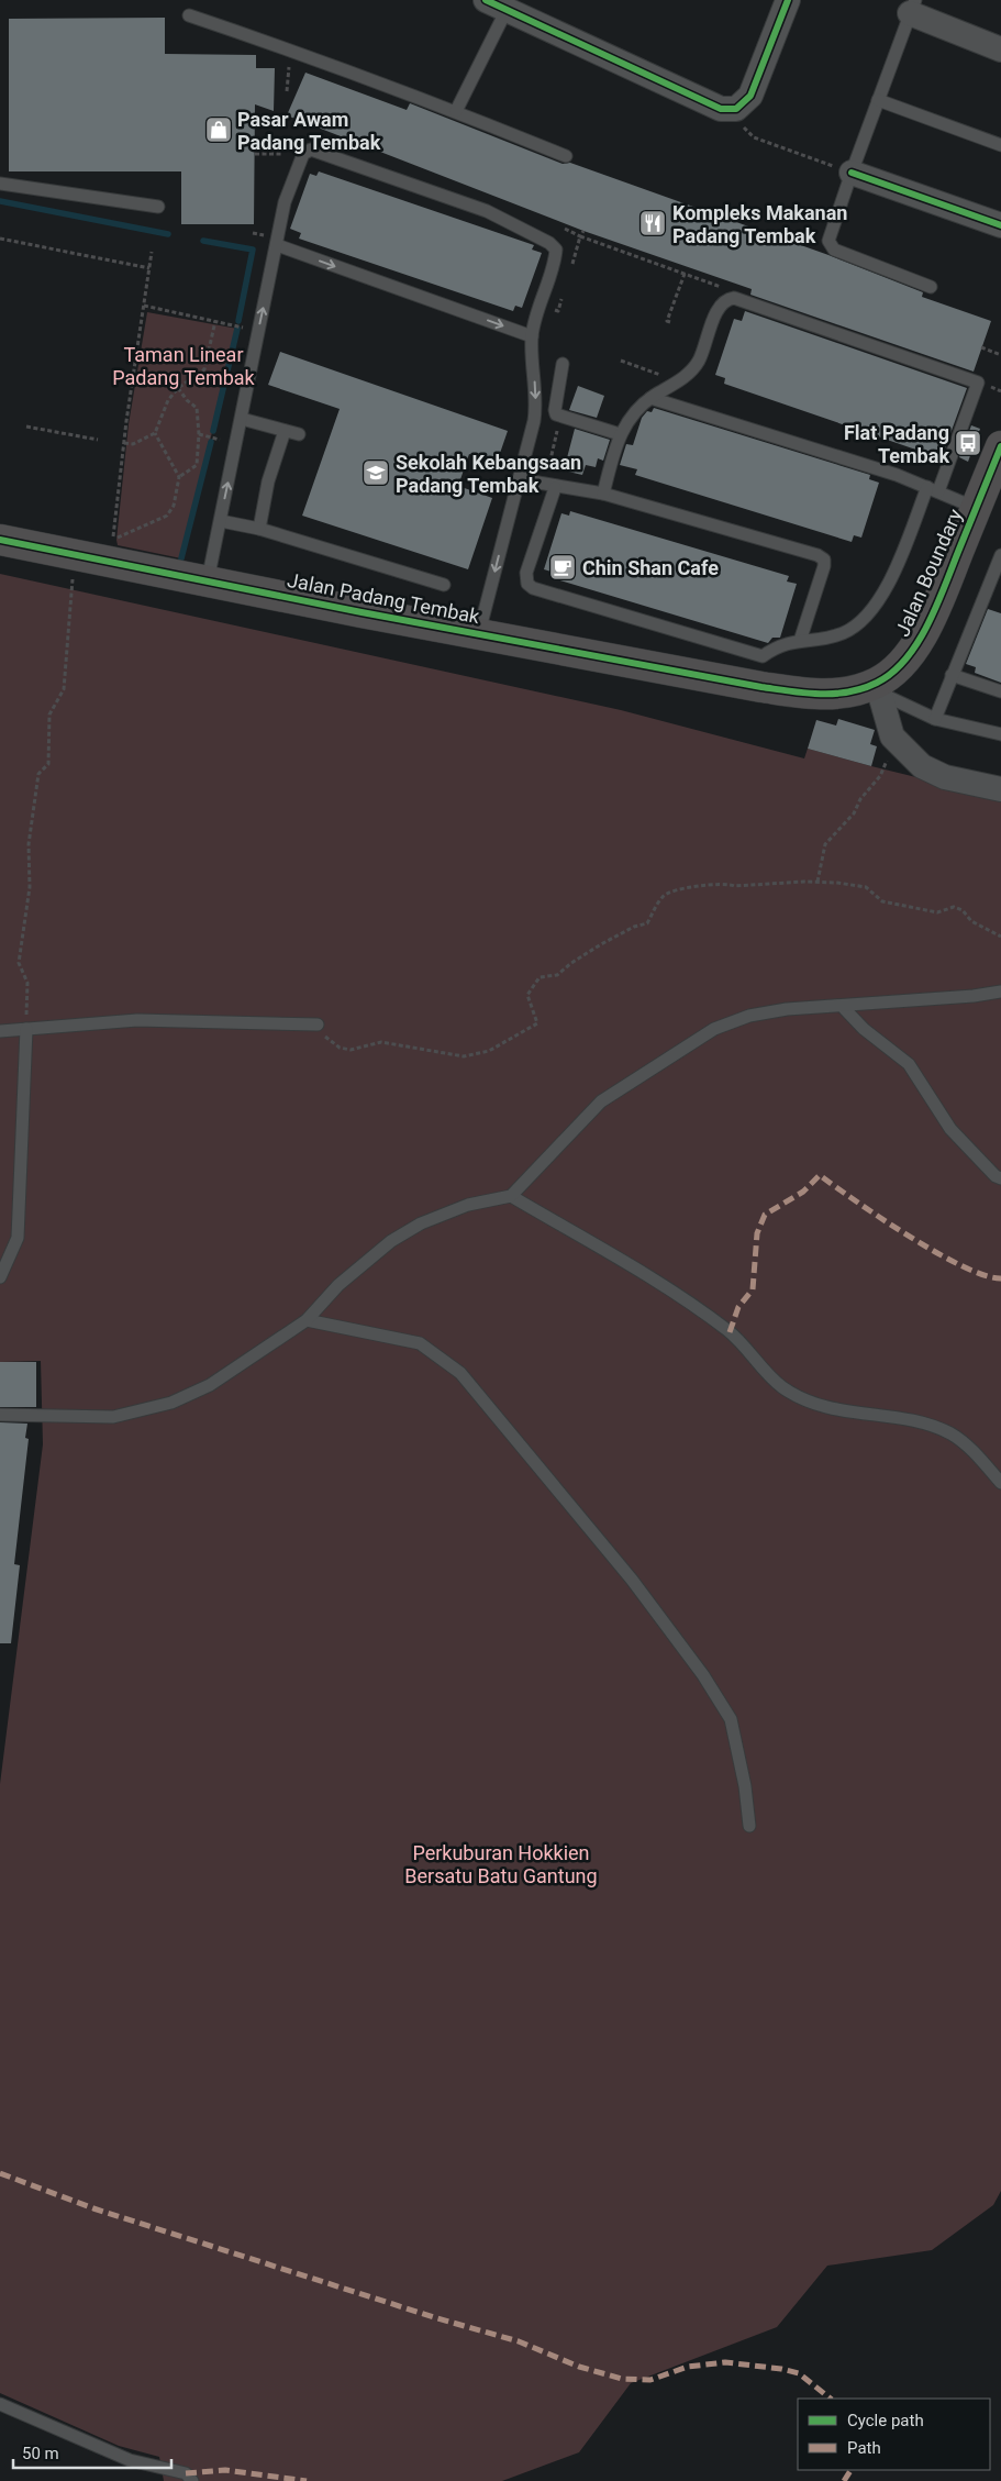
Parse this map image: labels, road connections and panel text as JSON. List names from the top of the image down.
{
  "streets": {
    "street": ["Jalan Boundary", "Jalan Padang Tembak"]
  },
  "crossings": [
    ["Jalan Boundary", "Jalan Padang Tembak"]
  ],
  "parks": ["Taman Linear Padang Tembak", "Perkuburan Hokkien Bersatu Batu Gantung"],
  "places": {
    "shop": ["Pasar Awam Padang Tembak"],
    "restaurant": ["Kompleks Makanan Padang Tembak"],
    "bus stop": ["Flat Padang Tembak"],
    "school or university": ["Sekolah Kebangsaan Padang Tembak"],
    "cafe": ["Chin Shan Cafe"]
  },
  "legend": ["Cycle path", "Path"],
  "scale_bar": "50 m"
}
